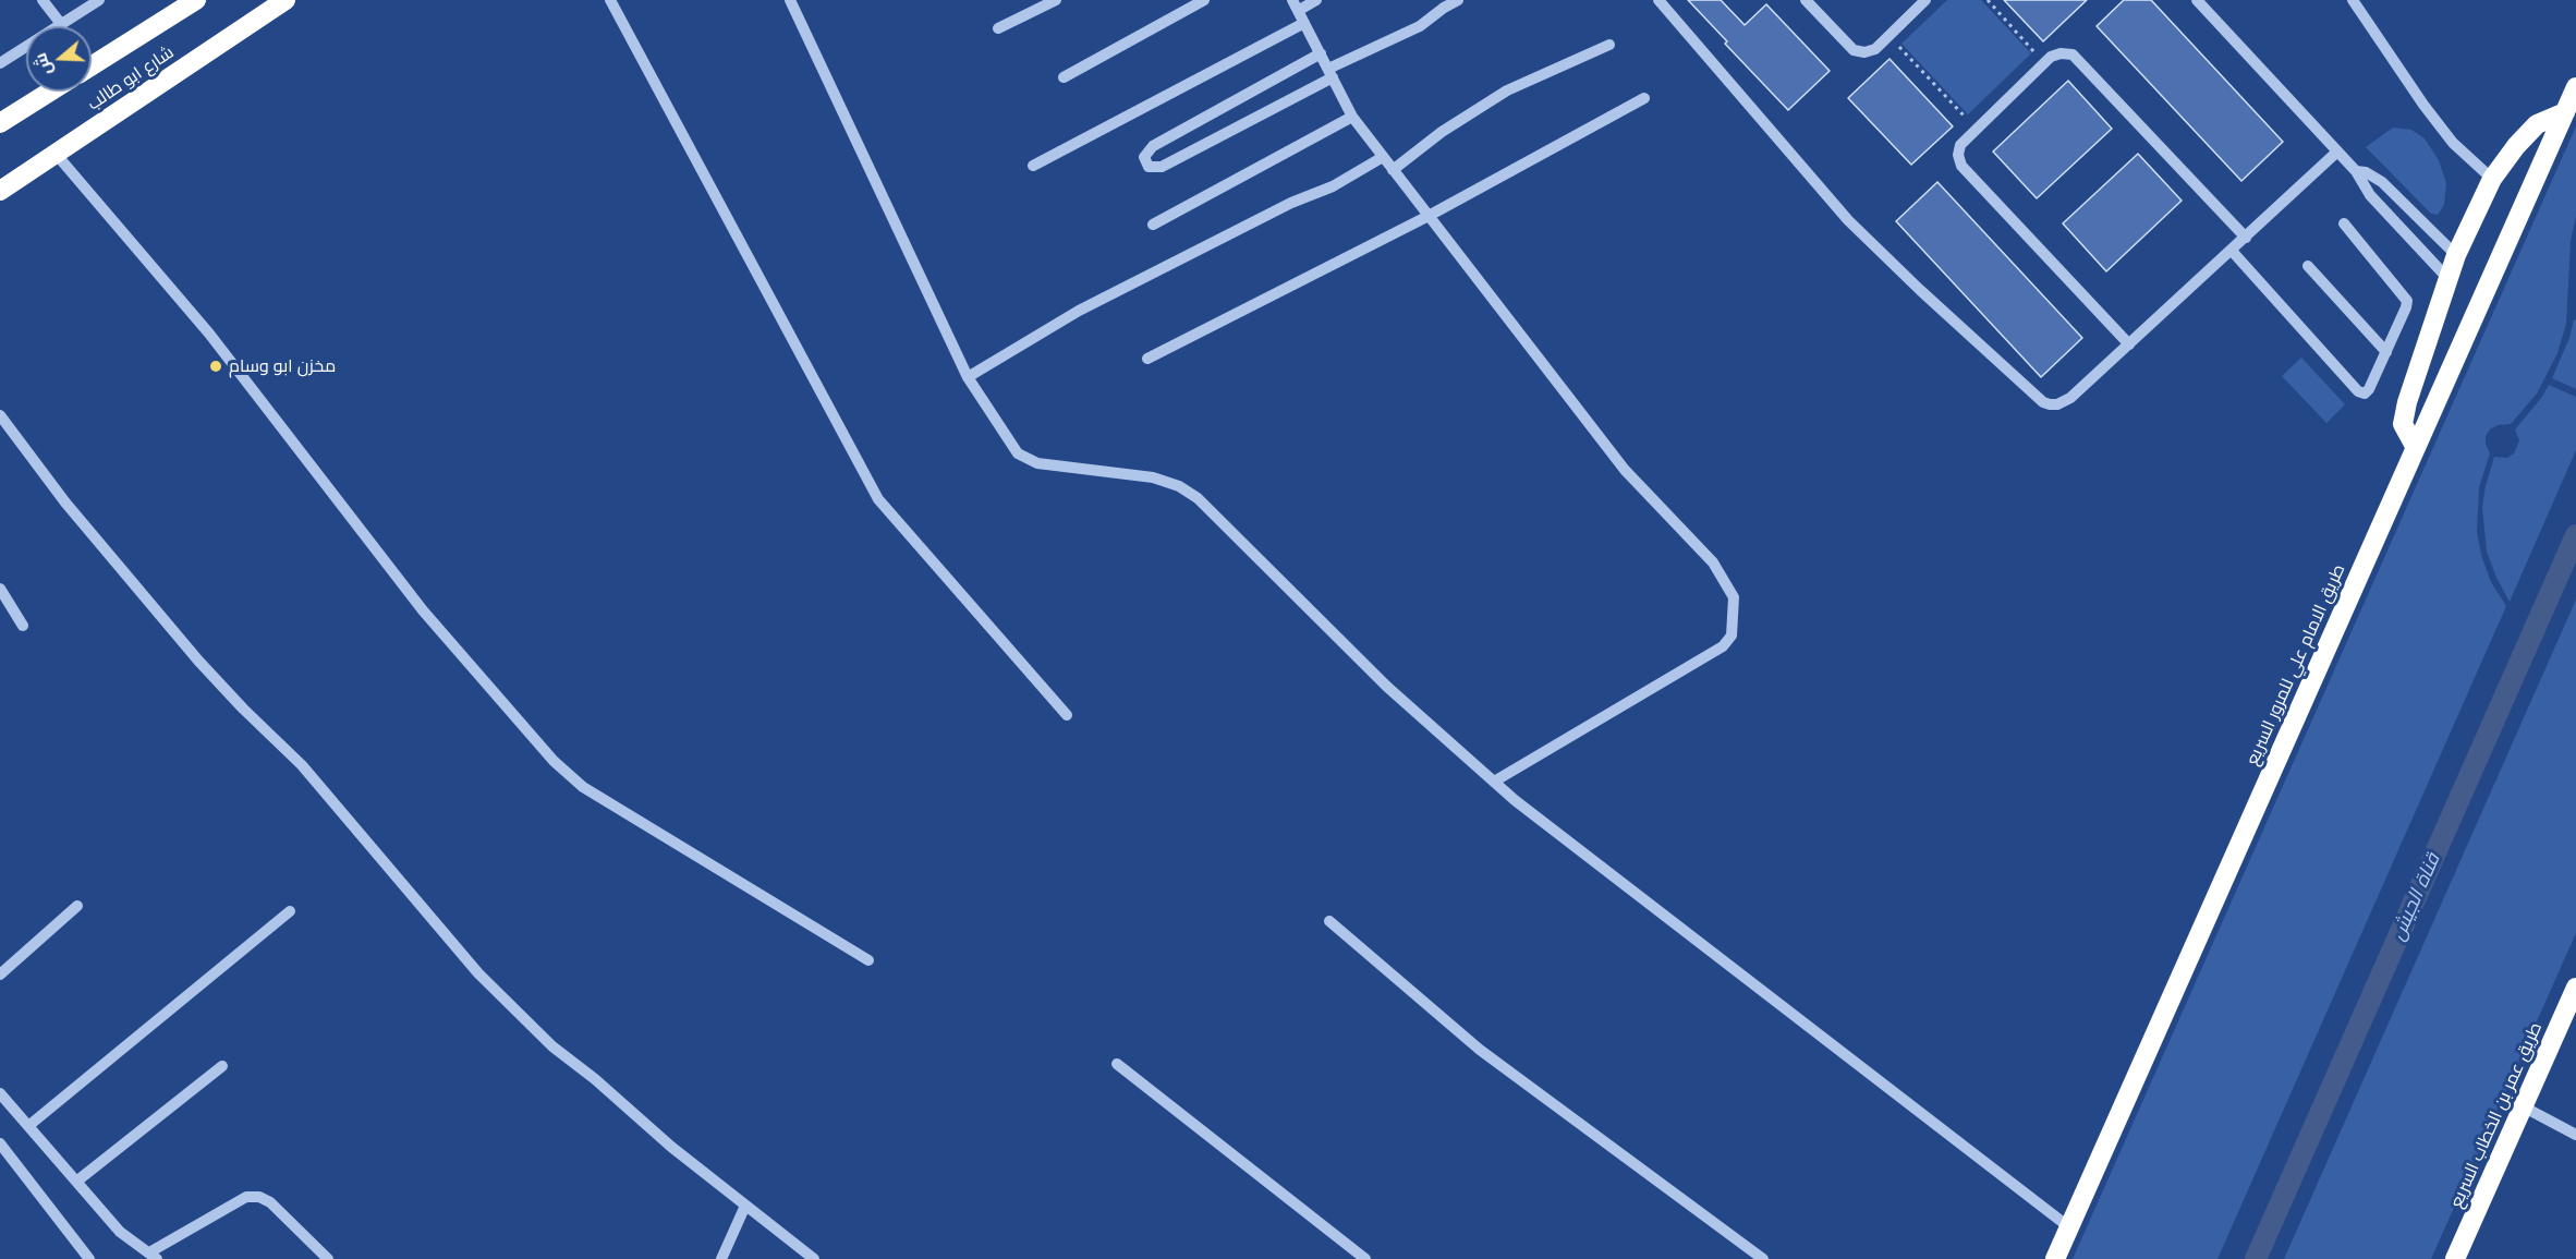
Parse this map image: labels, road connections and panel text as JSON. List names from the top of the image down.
{
  "streets": {
    "highway": ["شارع ابو طالب", "طريق الامام علي للمرور السريع", "طريق عمر بن الخطاب السريع"]
  },
  "water": ["قناة الجيش"],
  "places": ["مخزن ابو وسام"],
  "north": "left"
}
